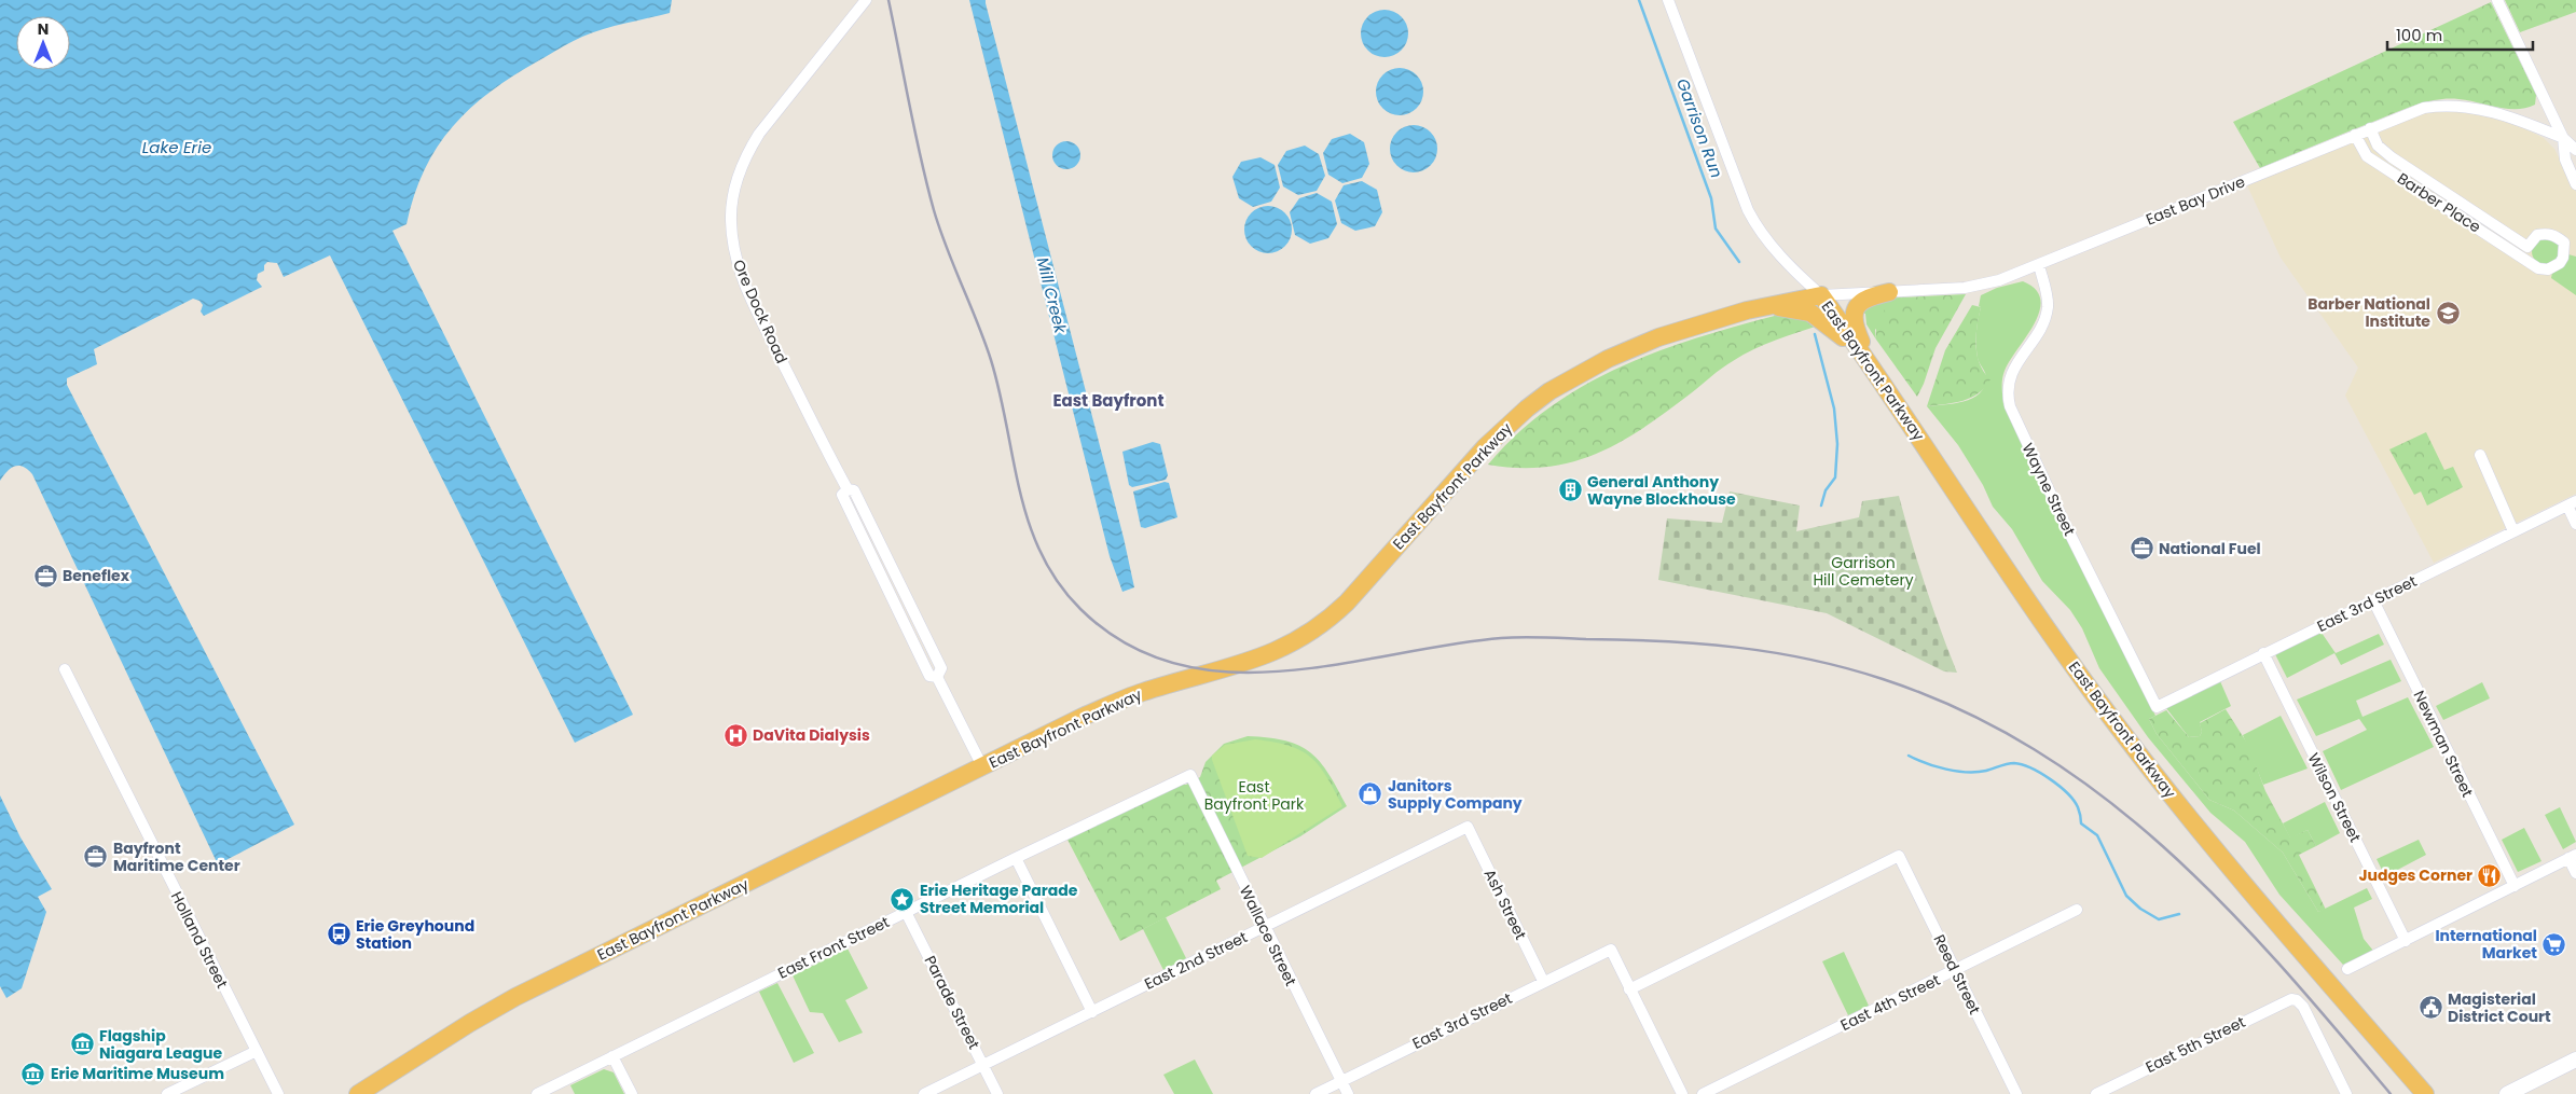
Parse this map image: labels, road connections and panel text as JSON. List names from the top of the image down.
{
  "streets": {
    "highway": ["East Bayfront Parkway"],
    "street": [
      "East Bay Drive",
      "Barber Place",
      "Ore Dock Road",
      "Wayne Street",
      "East 3rd Street",
      "Newman Street",
      "Wilson Street",
      "Ash Street",
      "Wallace Street",
      "Holland Street",
      "East Front Street",
      "East 2nd Street",
      "Reed Street",
      "Parade Street",
      "East 4th Street",
      "East 5th Street"
    ]
  },
  "crossings": [
    ["East Bay Drive", "Barber Place"],
    ["East Bay Drive", "East Bayfront Parkway"],
    ["East Bay Drive", "Wayne Street"],
    ["Ore Dock Road", "East Bayfront Parkway"],
    ["Wayne Street", "East 3rd Street"],
    ["East 3rd Street", "Newman Street"],
    ["East 3rd Street", "Wilson Street"],
    ["East 3rd Street", "Ash Street"],
    ["East 3rd Street", "Wallace Street"],
    ["East 3rd Street", "Reed Street"],
    ["Ash Street", "East 2nd Street"],
    ["Wallace Street", "East Front Street"],
    ["Wallace Street", "East 2nd Street"],
    ["East Front Street", "Parade Street"],
    ["East 2nd Street", "Parade Street"],
    ["Reed Street", "East 4th Street"]
  ],
  "districts": ["East Bayfront"],
  "water": ["Garrison Run", "Lake Erie", "Mill Creek"],
  "parks": ["Garrison Hill Cemetery", "East Bayfront Park"],
  "places": {
    "school or university": ["Barber National Institute"],
    "building": ["General Anthony Wayne Blockhouse"],
    "office": ["National Fuel", "Beneflex", "Bayfront Maritime Center"],
    "hospital": ["DaVita Dialysis"],
    "shop": ["Janitors Supply Company"],
    "restaurant": ["Judges Corner"],
    "place": ["Erie Heritage Parade Street Memorial"],
    "bus stop": ["Erie Greyhound Station"],
    "supermarket": ["International Market"],
    "public building": ["Magisterial District Court"],
    "museum": ["Flagship Niagara League", "Erie Maritime Museum"]
  },
  "scale_bar": "100 m",
  "north": "top"
}
